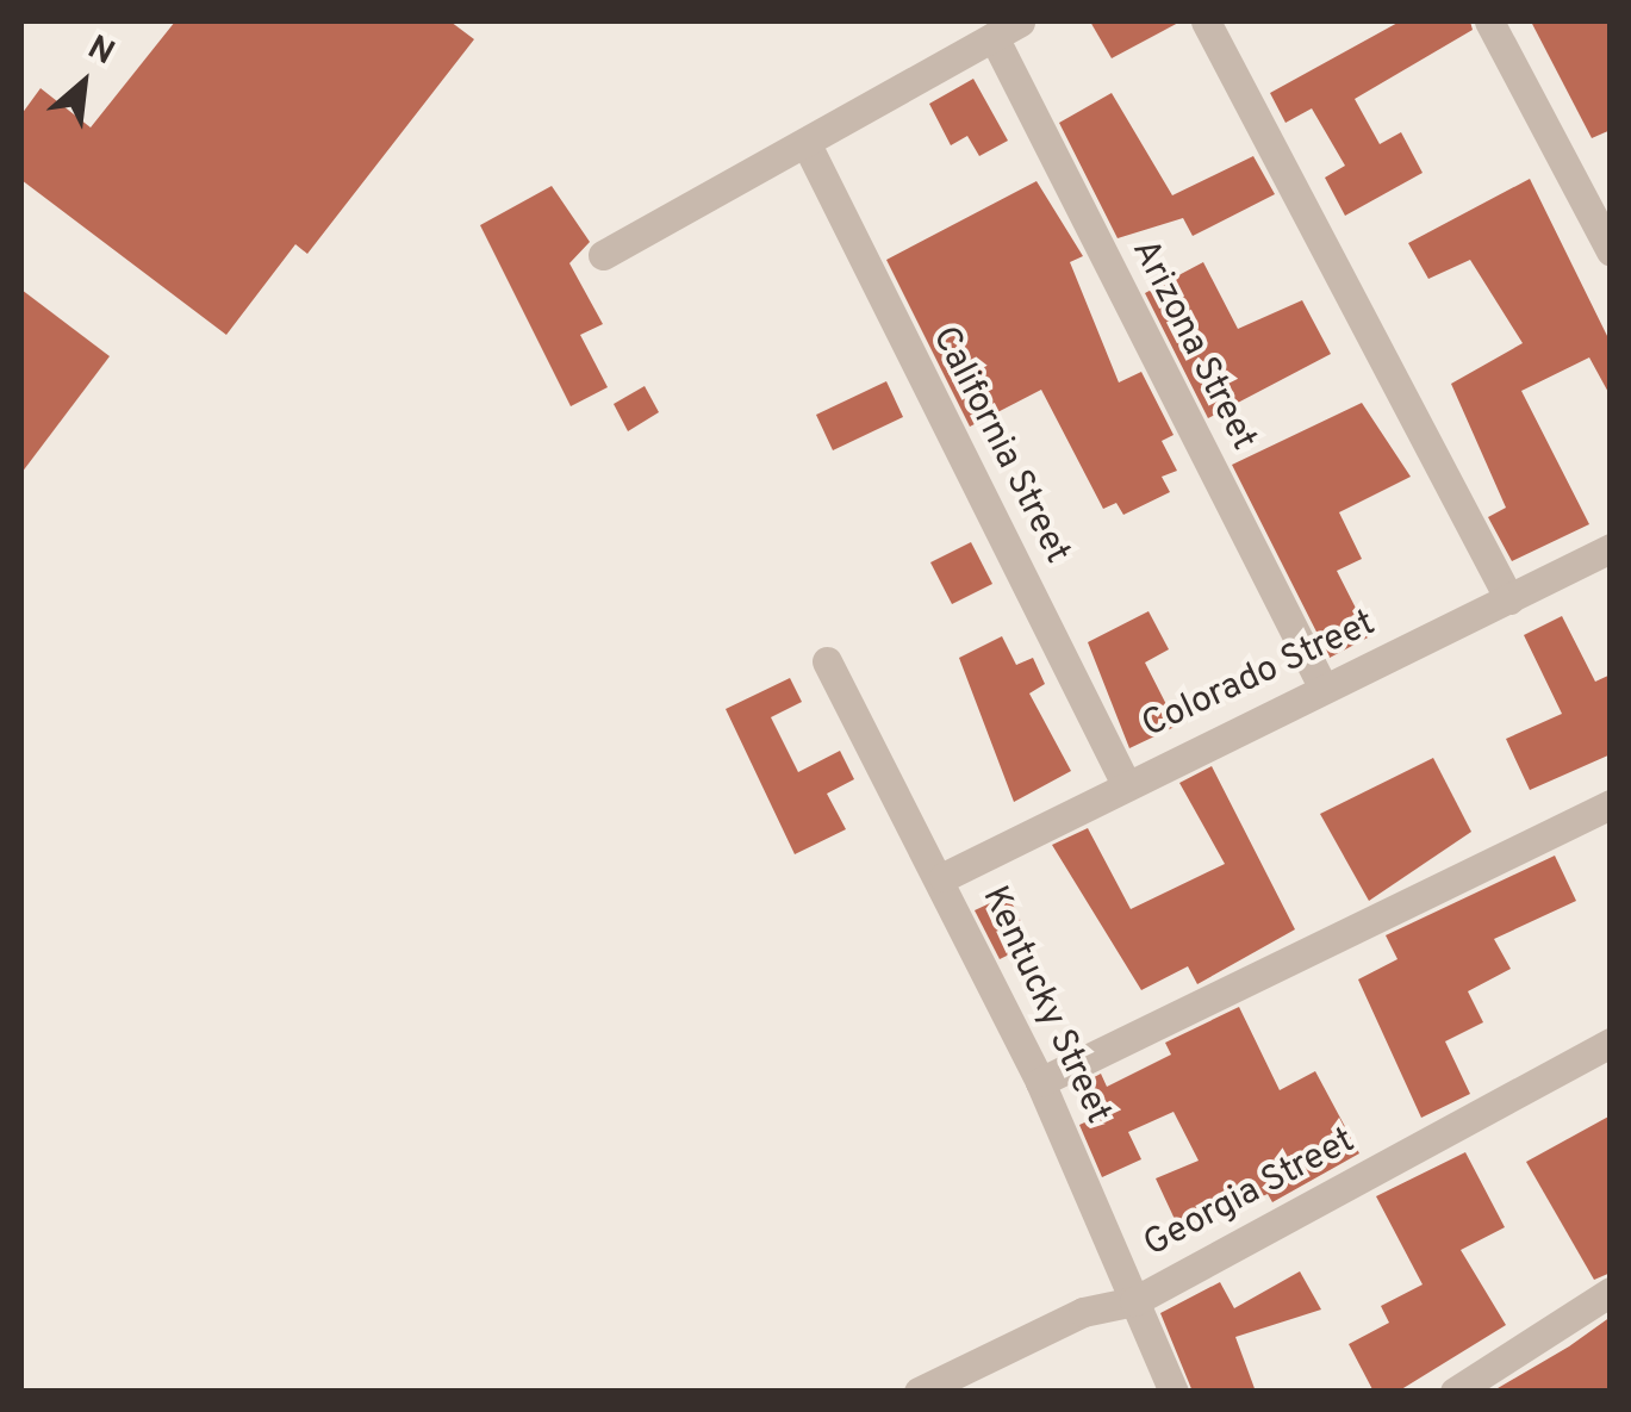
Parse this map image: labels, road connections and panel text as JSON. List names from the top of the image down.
{
  "streets": {
    "street": [
      "Arizona Street",
      "California Street",
      "Colorado Street",
      "Kentucky Street",
      "Georgia Street"
    ]
  },
  "crossings": [
    ["Arizona Street", "Colorado Street"],
    ["California Street", "Colorado Street"],
    ["Colorado Street", "Kentucky Street"],
    ["Kentucky Street", "Georgia Street"]
  ],
  "north": "top right"
}
